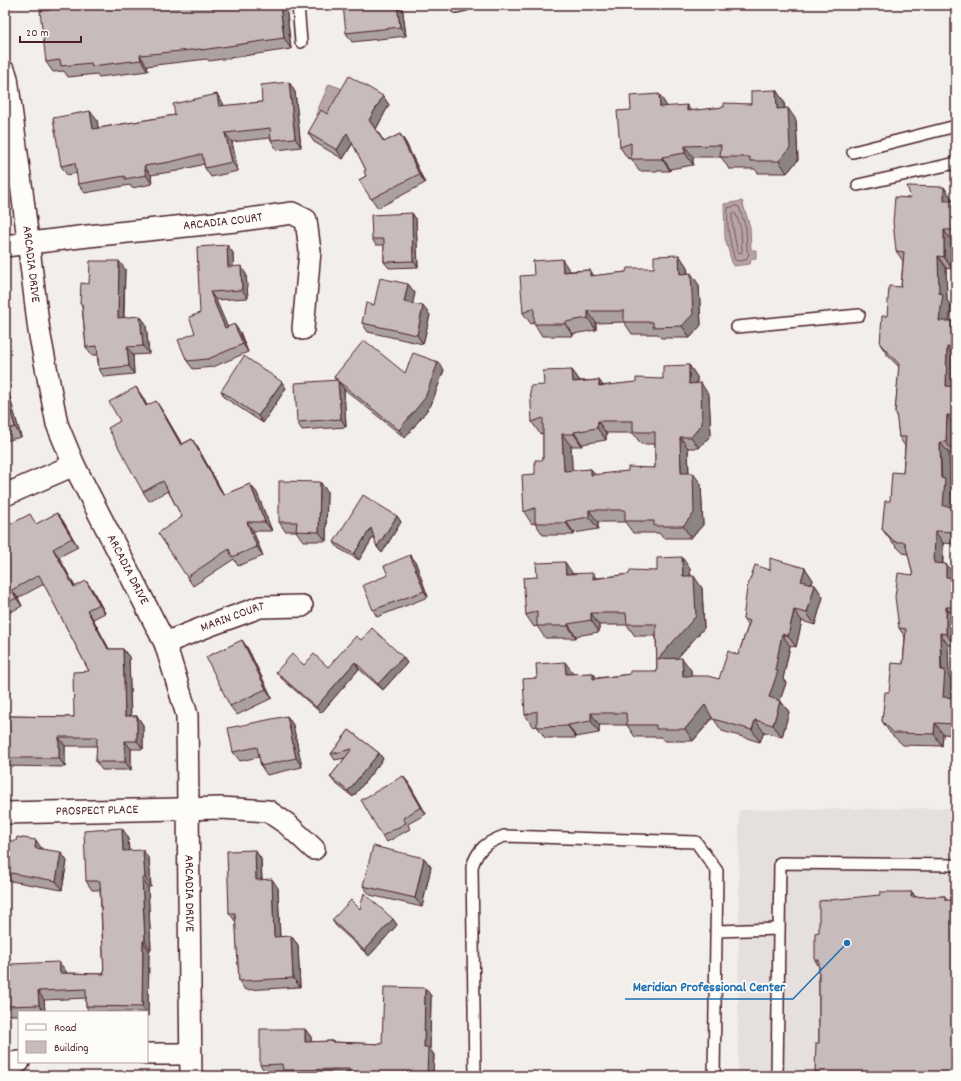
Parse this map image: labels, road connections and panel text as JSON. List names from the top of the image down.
{
  "streets": {
    "street": [
      "ARCADIA COURT",
      "ARCADIA DRIVE",
      "MARIN COURT",
      "PROSPECT PLACE"
    ]
  },
  "crossings": [
    ["ARCADIA COURT", "ARCADIA DRIVE"],
    ["ARCADIA DRIVE", "MARIN COURT"],
    ["ARCADIA DRIVE", "PROSPECT PLACE"]
  ],
  "places": ["Meridian Professional Center"],
  "legend": ["Road", "Building"],
  "scale_bar": "20 m"
}
